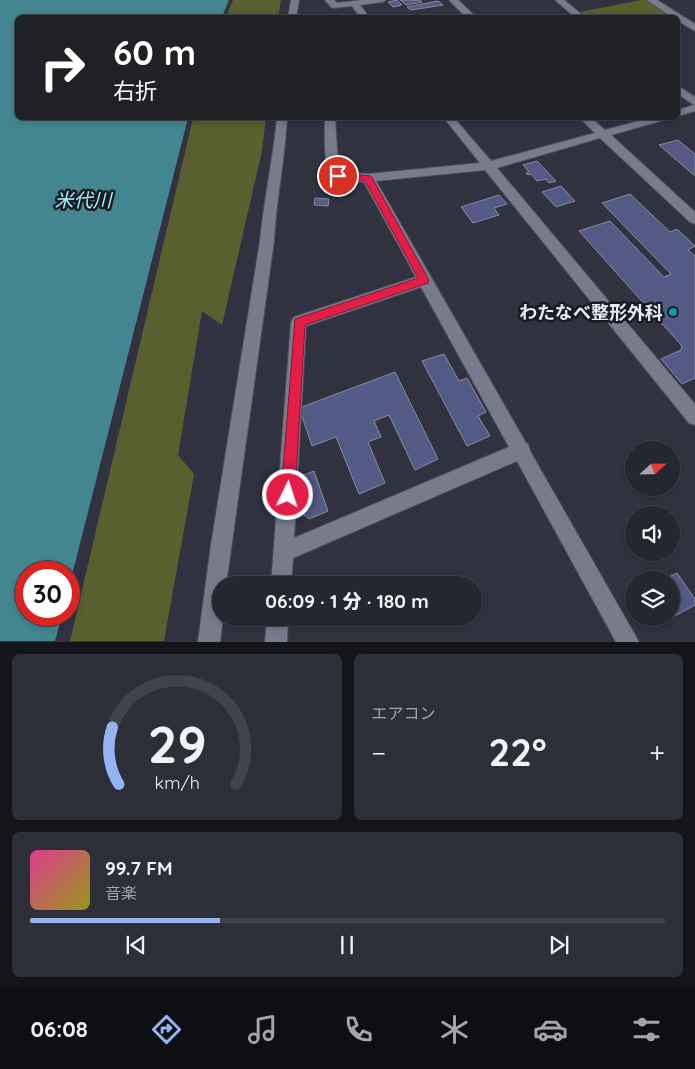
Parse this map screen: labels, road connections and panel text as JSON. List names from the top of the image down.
{
  "water": ["米代川"],
  "places": ["わたなべ整形外科"],
  "north": "right",
  "page": {
    "turn": ["60 m", "右折"],
    "limit": "30",
    "trip": "06:09 · 1 分 · 180 m",
    "tile": "エアコン",
    "heat": ["−", "22°", "+"],
    "song": ["99.7 FM", "音楽"],
    "tabs": "06:08",
    "gauge": ["29", "km/h"]
  }
}
